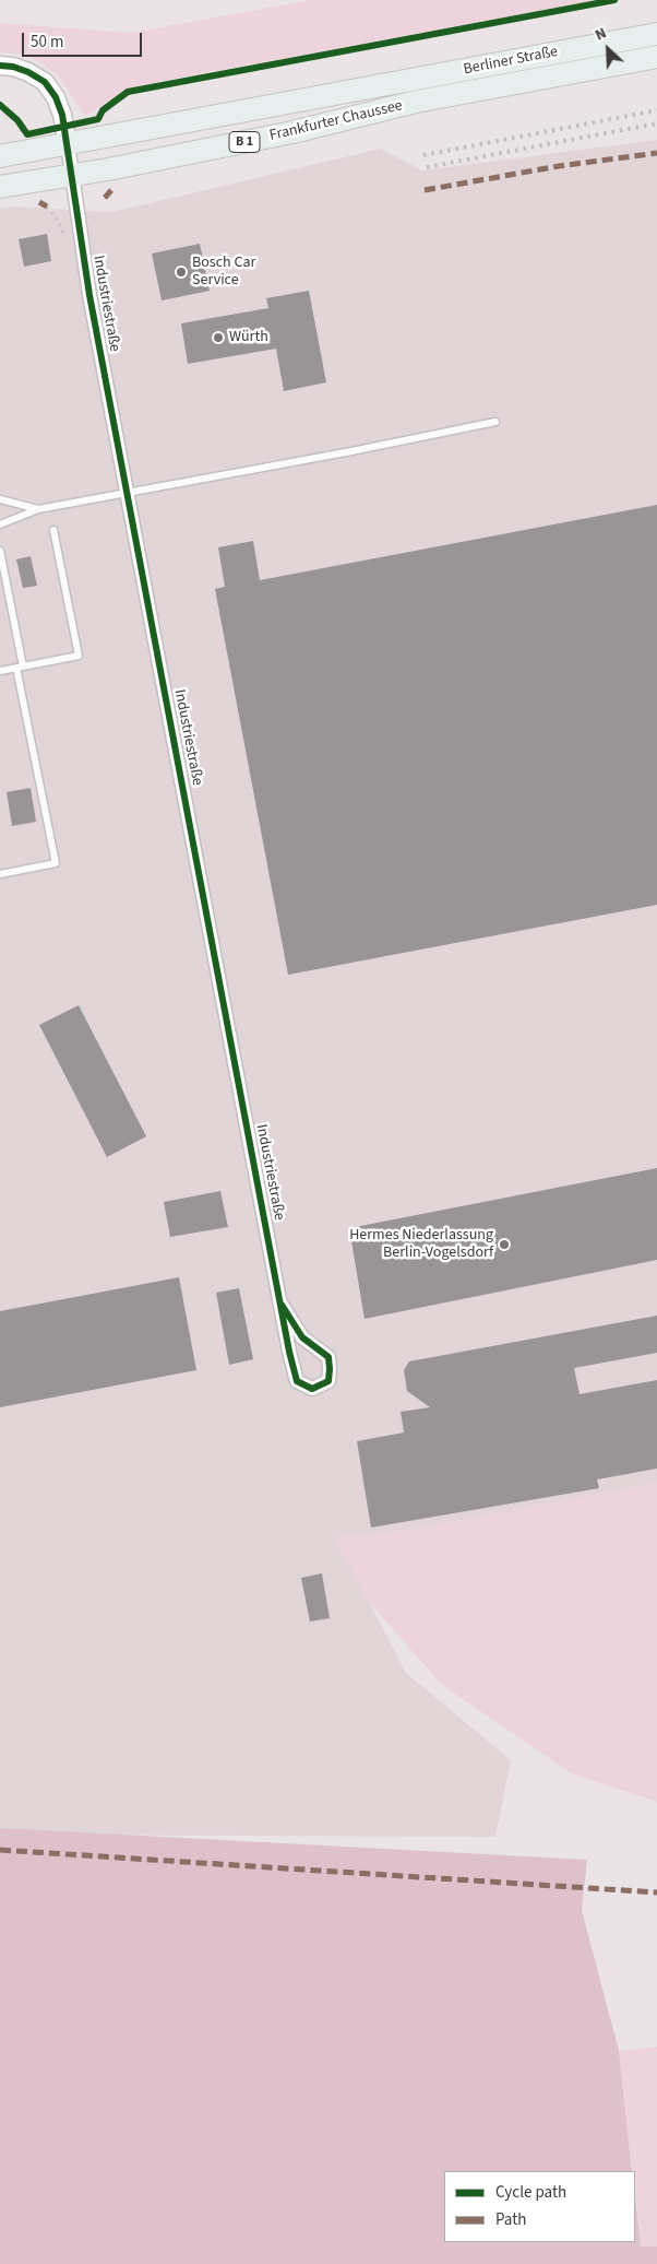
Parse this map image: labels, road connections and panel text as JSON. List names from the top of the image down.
{
  "streets": {
    "main road": ["Berliner Straße", "Frankfurter Chaussee", "B 1"],
    "street": ["Industriestraße"]
  },
  "crossings": [
    ["Berliner Straße", "Frankfurter Chaussee"],
    ["Frankfurter Chaussee", "Industriestraße"]
  ],
  "places": ["Bosch Car Service", "Würth", "Hermes Niederlassung Berlin-Vogelsdorf"],
  "legend": ["Cycle path", "Path"],
  "scale_bar": "50 m",
  "north": "top left"
}
